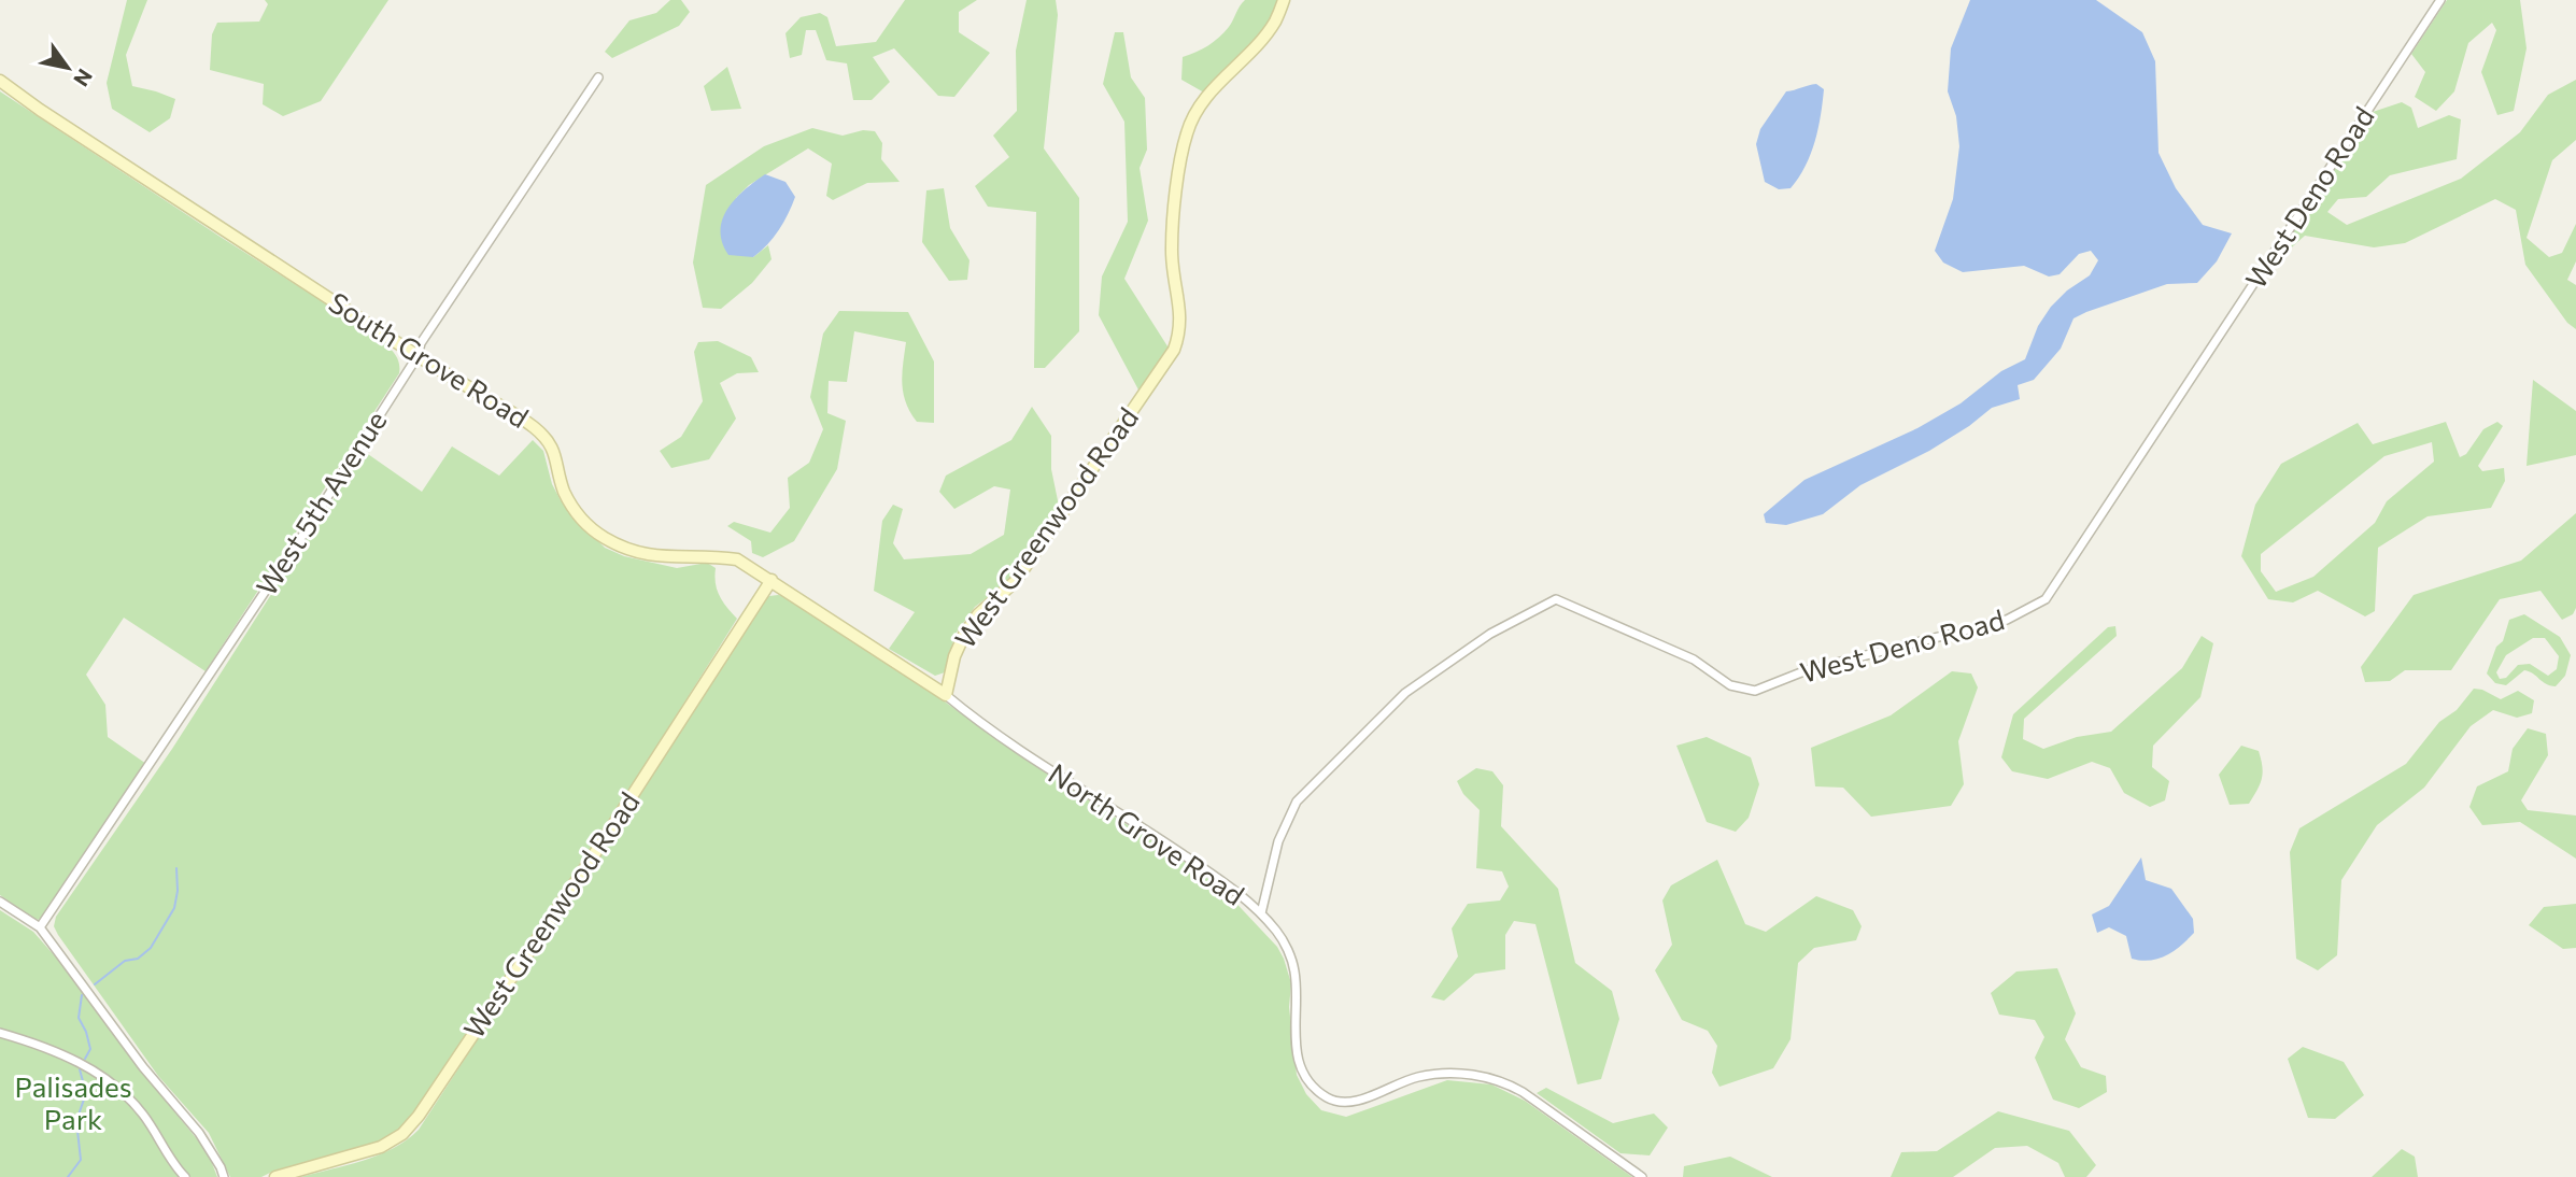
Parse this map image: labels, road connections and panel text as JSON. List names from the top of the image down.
{
  "streets": {
    "street": [
      "West Deno Road",
      "South Grove Road",
      "West 5th Avenue",
      "West Greenwood Road",
      "North Grove Road"
    ]
  },
  "crossings": [
    ["West Deno Road", "North Grove Road"],
    ["South Grove Road", "West 5th Avenue"],
    ["South Grove Road", "West Greenwood Road"],
    ["South Grove Road", "North Grove Road"],
    ["West Greenwood Road", "North Grove Road"]
  ],
  "parks": ["Palisades Park"],
  "north": "bottom right"
}
